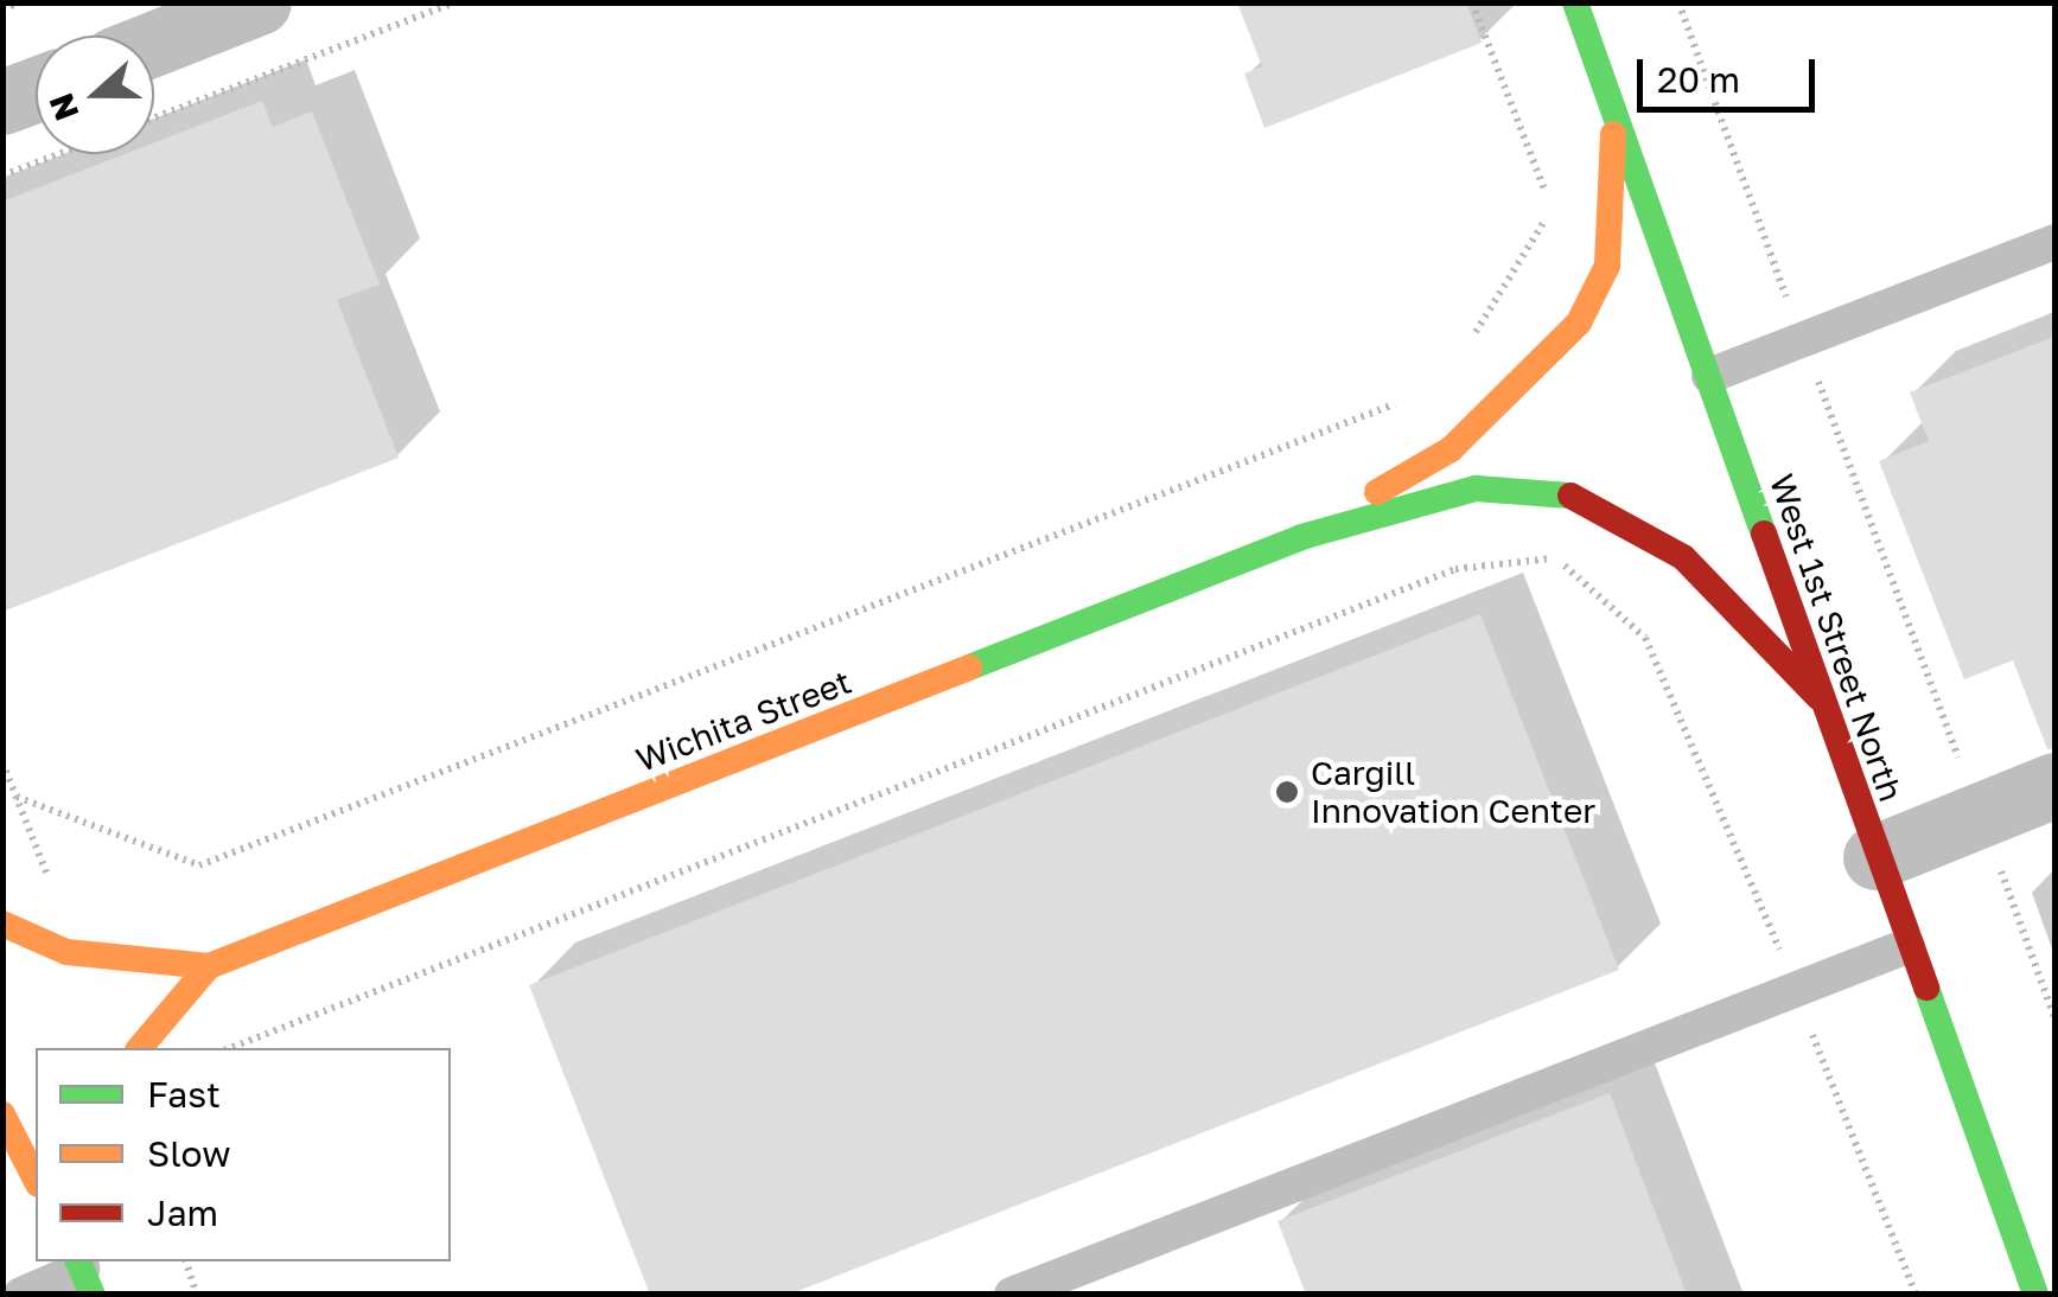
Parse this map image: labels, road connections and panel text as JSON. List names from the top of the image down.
{
  "streets": {
    "street": ["West 1st Street North", "Wichita Street"]
  },
  "places": ["Cargill Innovation Center"],
  "legend": ["Fast", "Slow", "Jam"],
  "scale_bar": "20 m",
  "north": "left"
}
